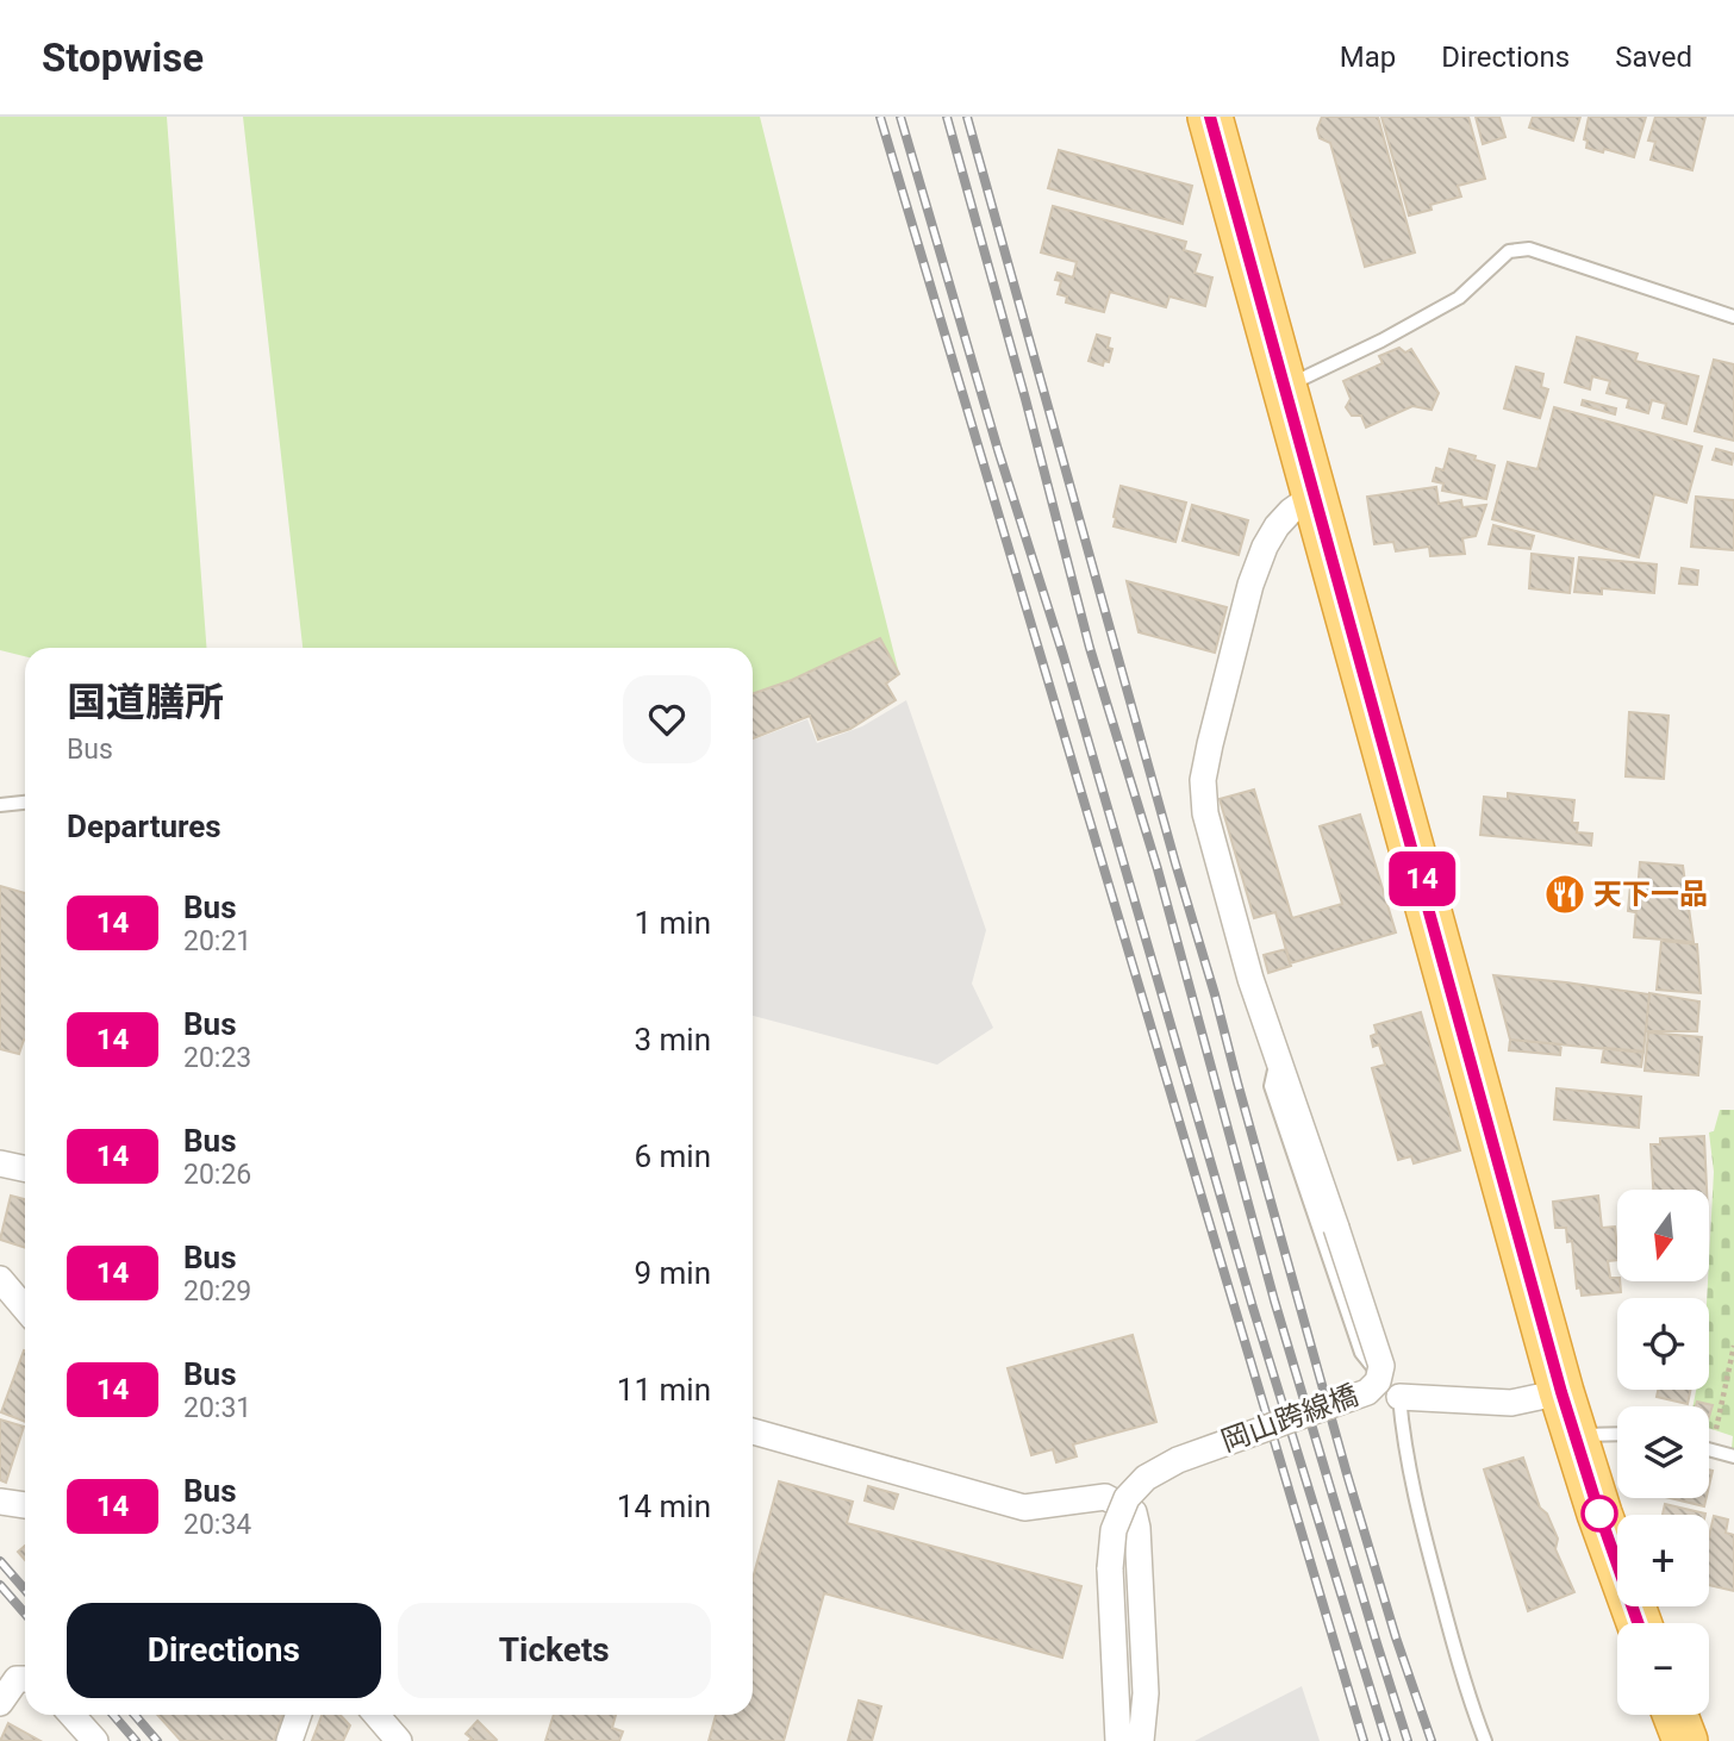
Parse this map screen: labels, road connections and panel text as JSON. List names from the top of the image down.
{
  "streets": {
    "street": ["岡山跨線橋"]
  },
  "places": {
    "restaurant": ["天下一品"]
  },
  "lines": ["bus line 14"],
  "north": "bottom",
  "page": {
    "header": "Stopwise",
    "nav": ["Map", "Directions", "Saved"],
    "on_map": "14",
    "heading": [
      ["国道膳所", "Bus"],
      "Departures"
    ],
    "list": [
      {
        "mark": "14",
        "name": "Bus",
        "note": "20:21",
        "value": "1 min"
      },
      {
        "mark": "14",
        "name": "Bus",
        "note": "20:23",
        "value": "3 min"
      },
      {
        "mark": "14",
        "name": "Bus",
        "note": "20:26",
        "value": "6 min"
      },
      {
        "mark": "14",
        "name": "Bus",
        "note": "20:29",
        "value": "9 min"
      },
      {
        "mark": "14",
        "name": "Bus",
        "note": "20:31",
        "value": "11 min"
      },
      {
        "mark": "14",
        "name": "Bus",
        "note": "20:34",
        "value": "14 min"
      }
    ],
    "map_buttons": ["+", "−"],
    "buttons": ["Directions", "Tickets"]
  }
}
